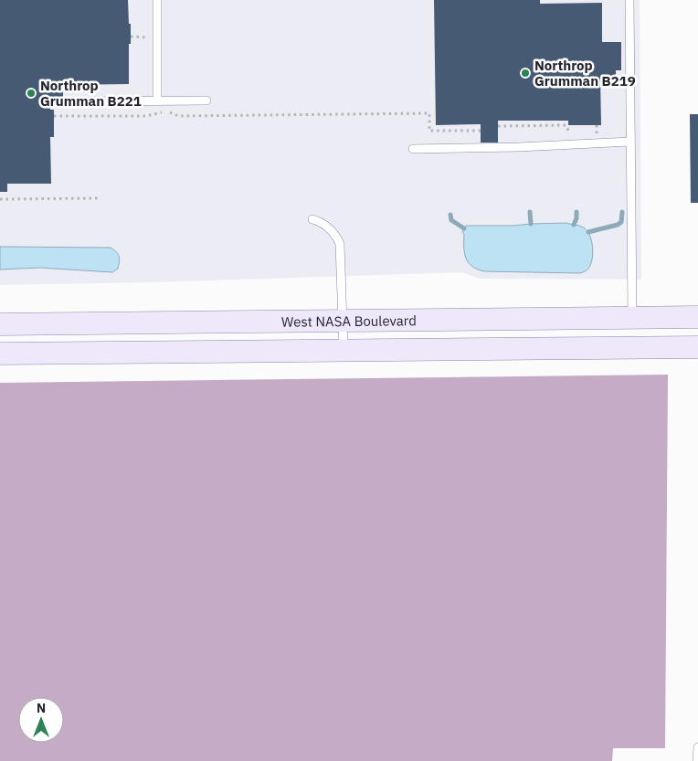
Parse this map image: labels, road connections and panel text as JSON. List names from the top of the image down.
{
  "streets": {
    "main road": ["West NASA Boulevard"]
  },
  "places": ["Northrop Grumman B219", "Northrop Grumman B221"],
  "north": "top"
}
